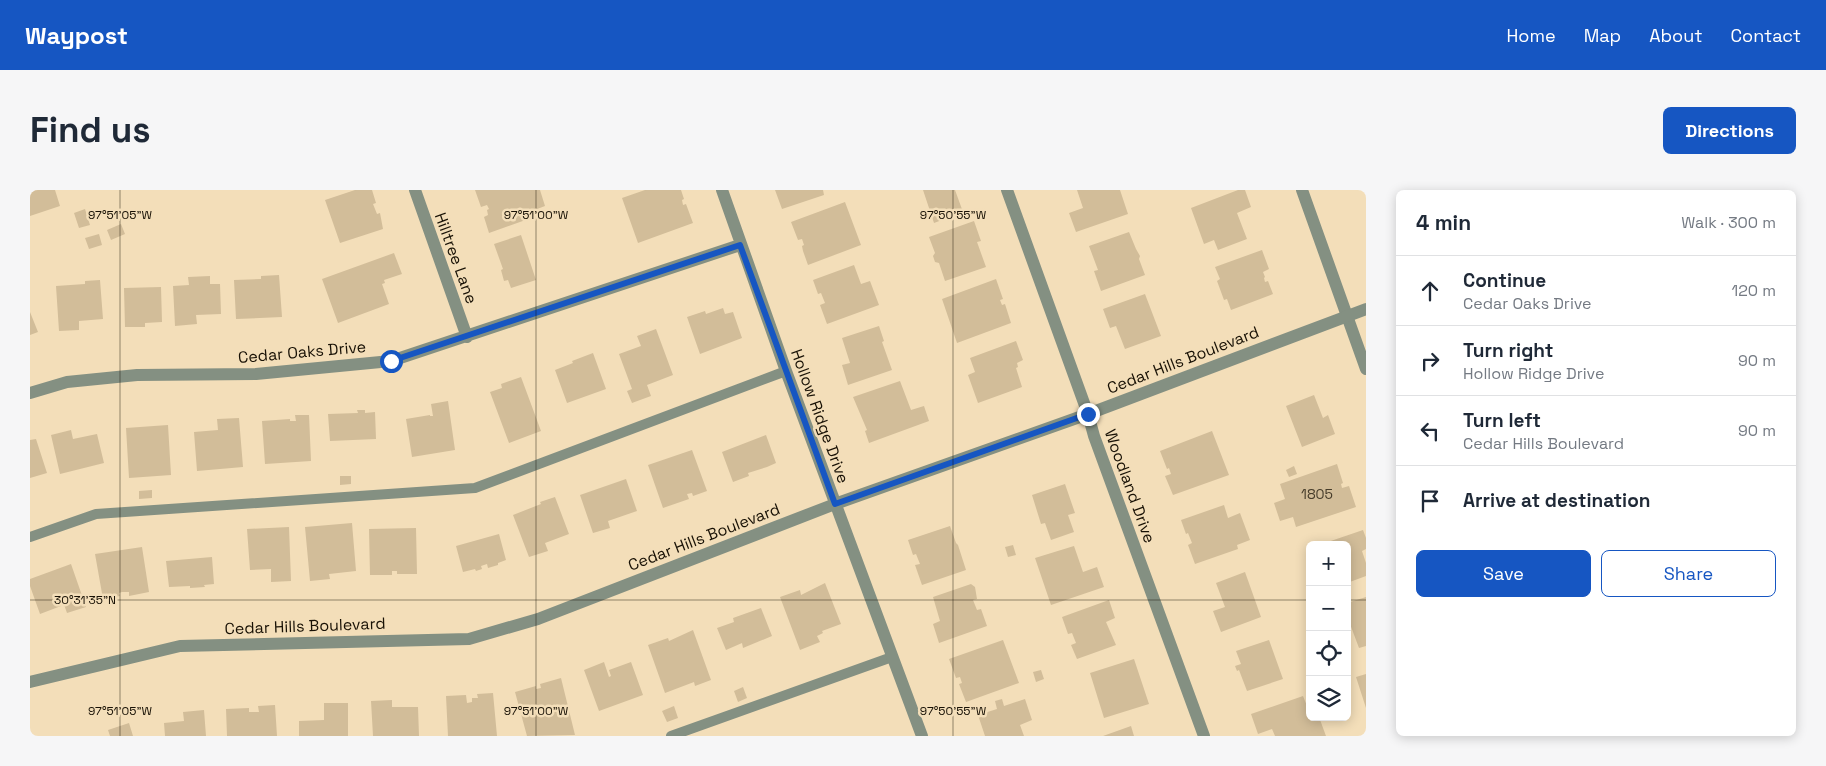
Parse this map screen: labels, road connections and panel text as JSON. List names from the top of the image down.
{
  "streets": {
    "street": [
      "Hilltree Lane",
      "Cedar Oaks Drive",
      "Cedar Hills Boulevard",
      "Hollow Ridge Drive",
      "Woodland Drive"
    ]
  },
  "crossings": [
    ["Hilltree Lane", "Cedar Oaks Drive"],
    ["Cedar Oaks Drive", "Hollow Ridge Drive"],
    ["Cedar Hills Boulevard", "Hollow Ridge Drive"],
    ["Cedar Hills Boulevard", "Woodland Drive"]
  ],
  "house_numbers": ["1805"],
  "page": {
    "header": "Waypost",
    "nav": [
      "Home",
      "Map",
      "About",
      "Contact"
    ],
    "buttons": [
      "Directions",
      ["Save", "Share"]
    ],
    "title": "Find us",
    "heading": ["4 min", "Walk · 300 m"],
    "list": [
      ["Continue", "Cedar Oaks Drive", "120 m"],
      ["Turn right", "Hollow Ridge Drive", "90 m"],
      ["Turn left", "Cedar Hills Boulevard", "90 m"],
      "Arrive at destination"
    ],
    "map_buttons": ["+", "−"]
  },
  "coordinates": [
    "97°51'05\"W",
    "97°51'00\"W",
    "97°50'55\"W",
    "30°31'35\"N"
  ]
}
